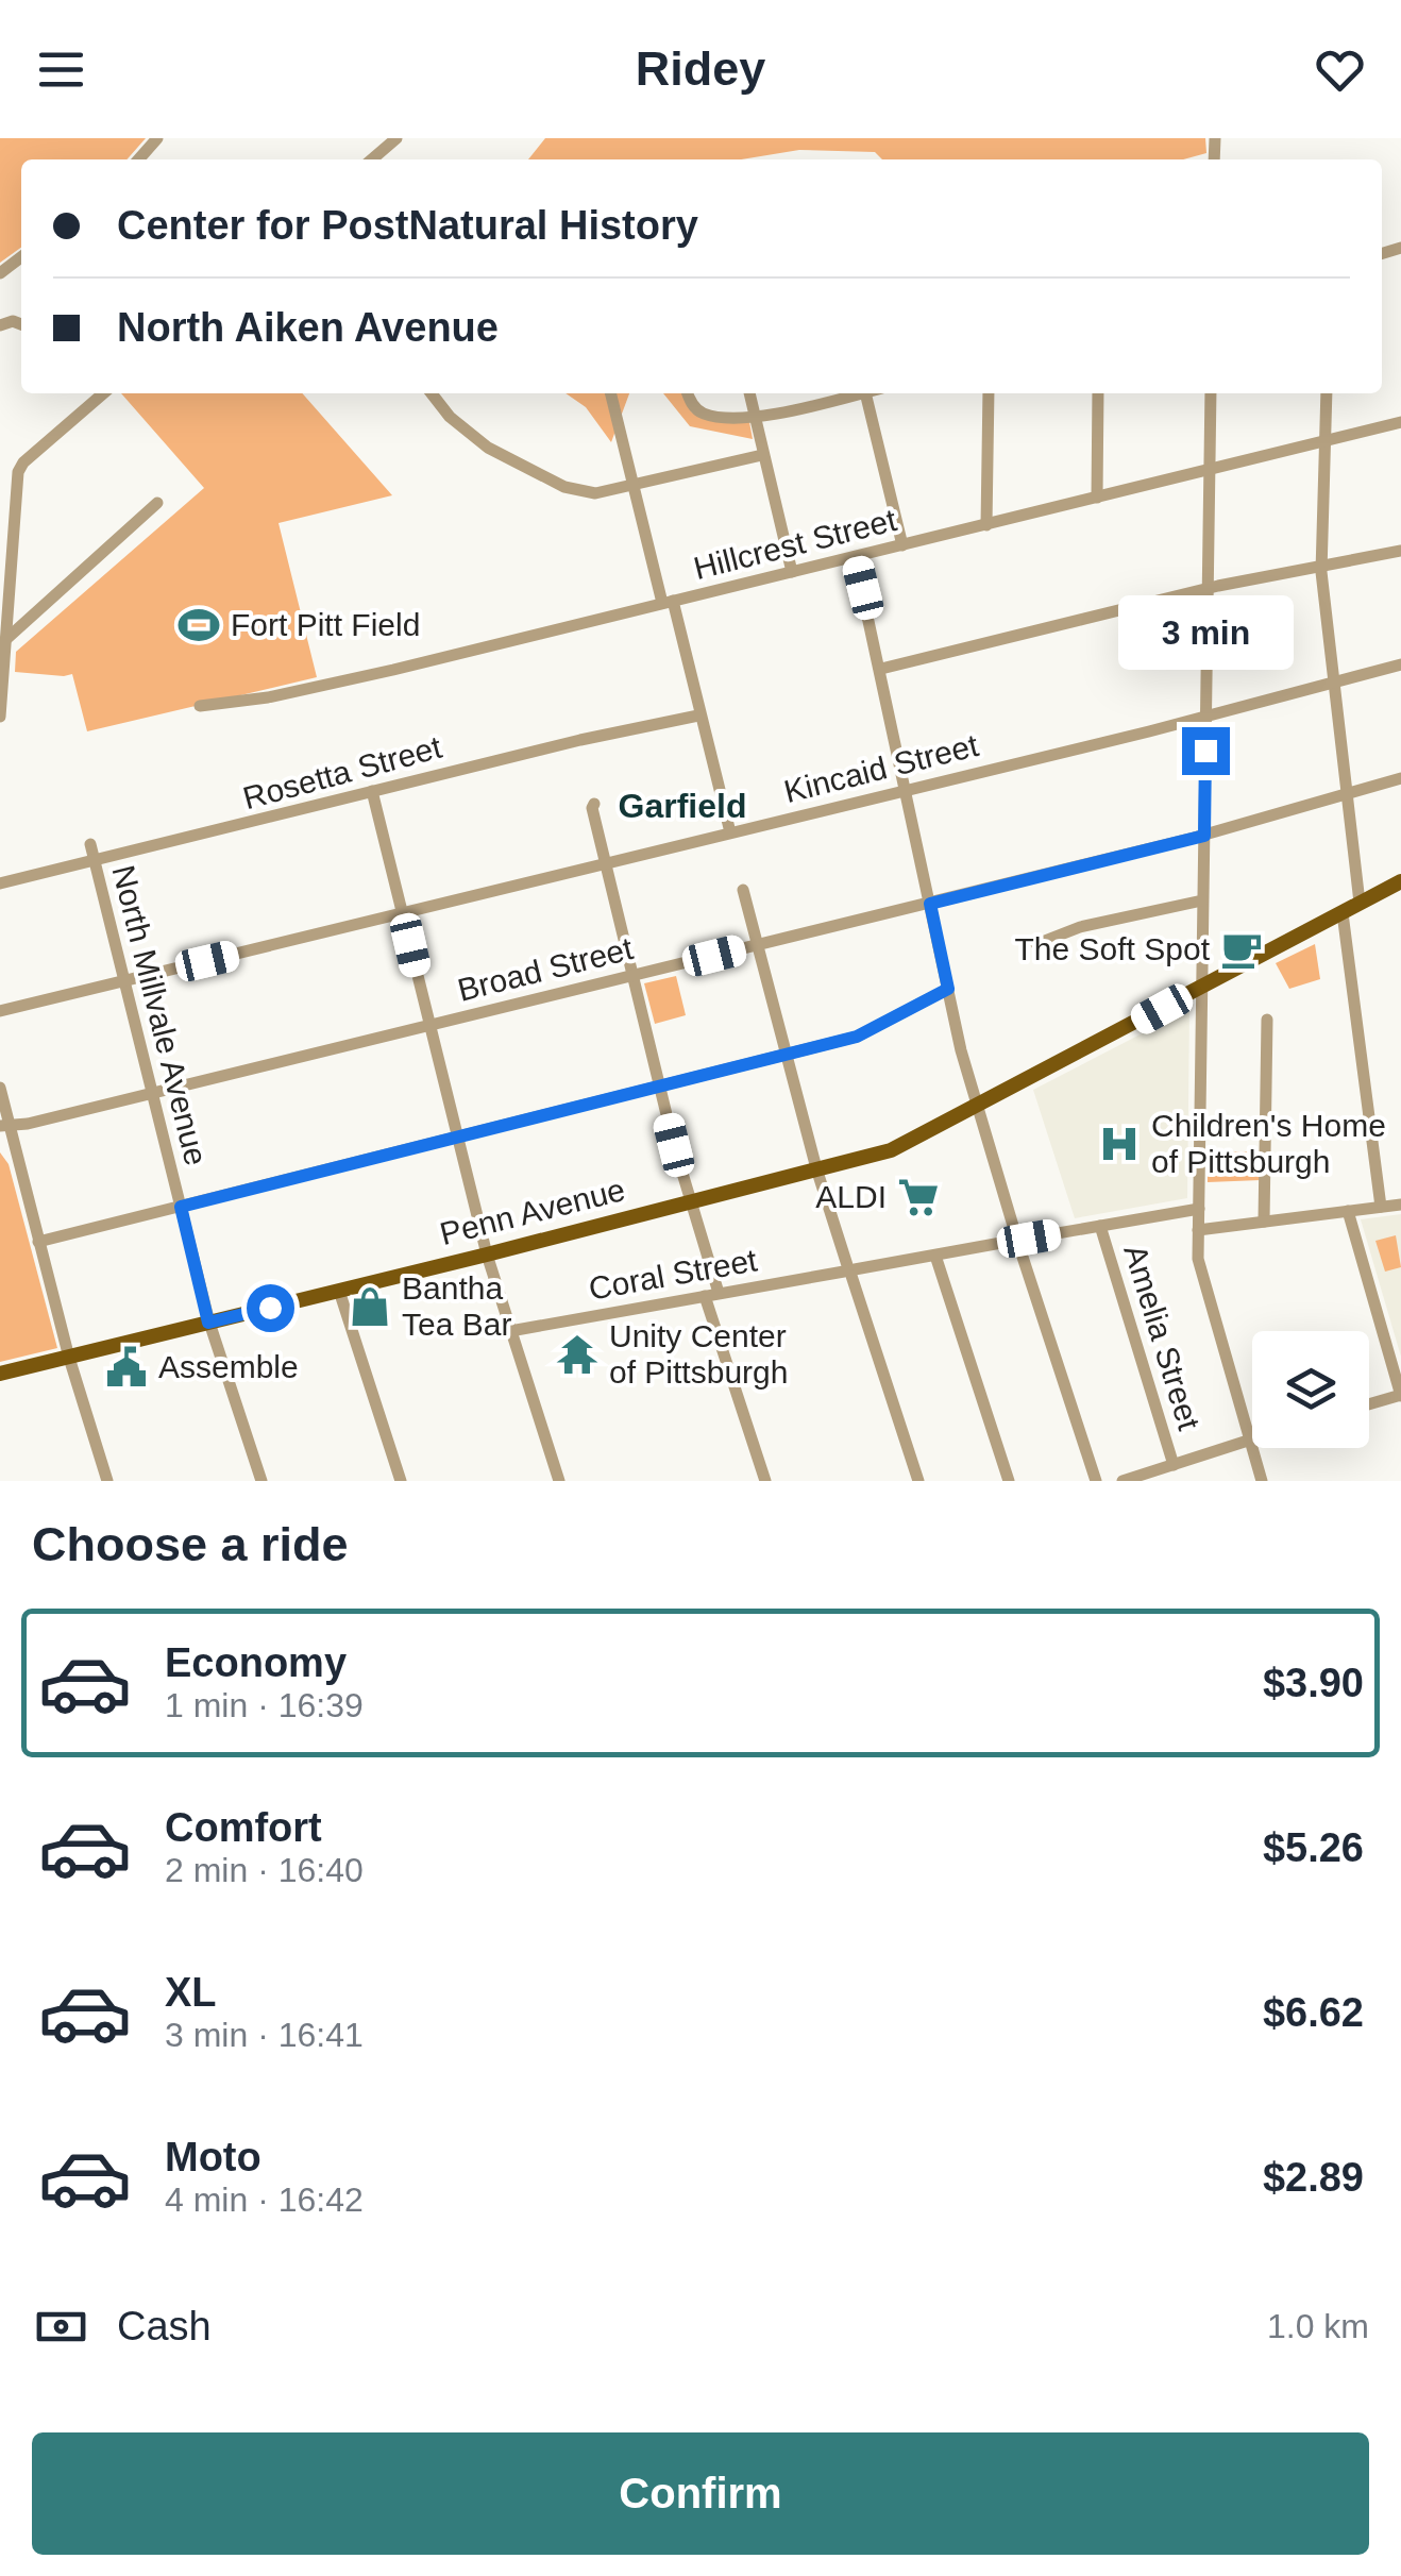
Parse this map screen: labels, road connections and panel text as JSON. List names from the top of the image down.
{
  "streets": {
    "main road": ["Penn Avenue"],
    "street": [
      "Hillcrest Street",
      "Kincaid Street",
      "Rosetta Street",
      "Broad Street",
      "North Millvale Avenue",
      "Coral Street",
      "Amelia Street"
    ]
  },
  "crossings": [
    ["Kincaid Street", "North Millvale Avenue"],
    ["Rosetta Street", "North Millvale Avenue"],
    ["Broad Street", "North Millvale Avenue"],
    ["North Millvale Avenue", "Penn Avenue"],
    ["Coral Street", "Amelia Street"]
  ],
  "districts": ["Garfield"],
  "places": {
    "sports": ["Fort Pitt Field"],
    "cafe": ["The Soft Spot"],
    "hospital": ["Children's Home of Pittsburgh"],
    "supermarket": ["ALDI"],
    "shop": ["Bantha Tea Bar"],
    "temple": ["Unity Center of Pittsburgh"],
    "public building": ["Assemble"]
  },
  "page": {
    "header": "Ridey",
    "banner": ["Center for PostNatural History", "North Aiken Avenue"],
    "bubble": "3 min",
    "heading": "Choose a ride",
    "list": [
      {
        "name": "Economy",
        "note": "1 min · 16:39",
        "value": "$3.90"
      },
      {
        "name": "Comfort",
        "note": "2 min · 16:40",
        "value": "$5.26"
      },
      {
        "name": "XL",
        "note": "3 min · 16:41",
        "value": "$6.62"
      },
      {
        "name": "Moto",
        "note": "4 min · 16:42",
        "value": "$2.89"
      }
    ],
    "pay": ["Cash", "1.0 km"],
    "buttons": "Confirm"
  }
}
